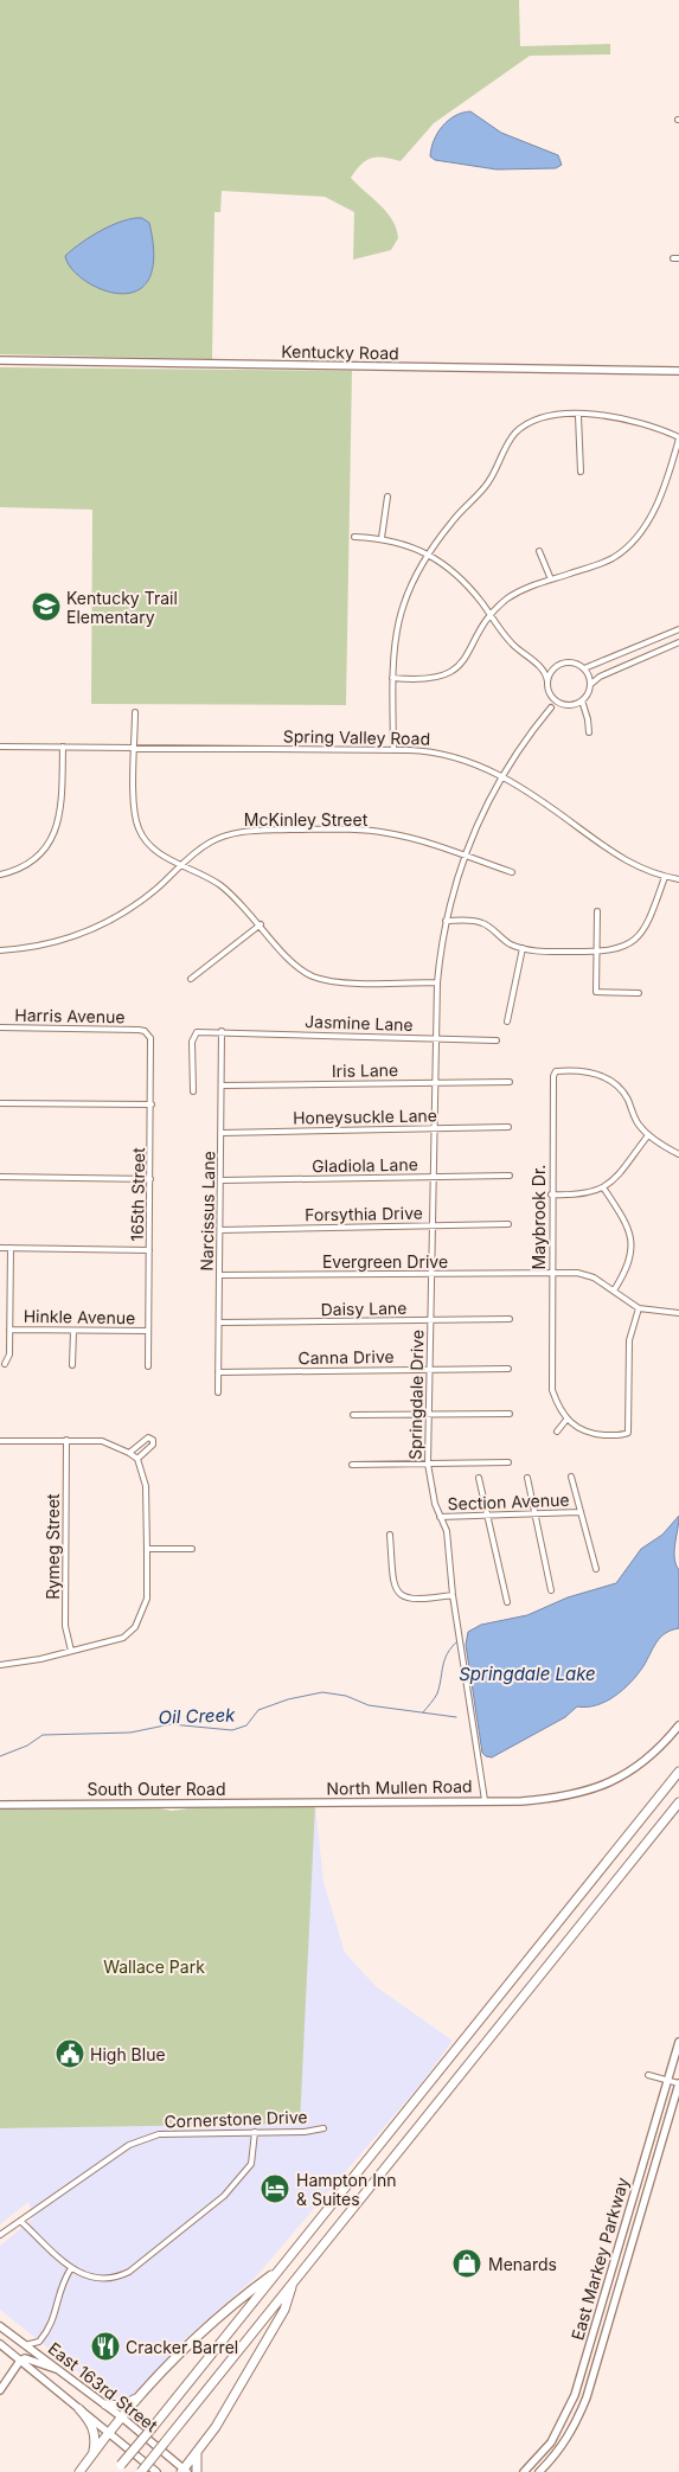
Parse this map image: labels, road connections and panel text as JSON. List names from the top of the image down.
{
  "streets": {
    "street": [
      "Kentucky Road",
      "Spring Valley Road",
      "McKinley Street",
      "Harris Avenue",
      "Jasmine Lane",
      "Iris Lane",
      "Honeysuckle Lane",
      "Gladiola Lane",
      "165th Street",
      "Narcissus Lane",
      "Forsythia Drive",
      "Maybrook Dr.",
      "Evergreen Drive",
      "Daisy Lane",
      "Hinkle Avenue",
      "Canna Drive",
      "Springdale Drive",
      "Section Avenue",
      "Rymeg Street",
      "North Mullen Road",
      "South Outer Road",
      "Cornerstone Drive",
      "East Markey Parkway",
      "East 163rd Street"
    ]
  },
  "crossings": [
    ["Spring Valley Road", "Springdale Drive"],
    ["McKinley Street", "Springdale Drive"],
    ["Harris Avenue", "165th Street"],
    ["Jasmine Lane", "Narcissus Lane"],
    ["Jasmine Lane", "Springdale Drive"],
    ["Iris Lane", "Narcissus Lane"],
    ["Iris Lane", "Springdale Drive"],
    ["Honeysuckle Lane", "Narcissus Lane"],
    ["Honeysuckle Lane", "Springdale Drive"],
    ["Gladiola Lane", "Narcissus Lane"],
    ["Gladiola Lane", "Springdale Drive"],
    ["165th Street", "Hinkle Avenue"],
    ["Narcissus Lane", "Forsythia Drive"],
    ["Narcissus Lane", "Evergreen Drive"],
    ["Narcissus Lane", "Daisy Lane"],
    ["Narcissus Lane", "Canna Drive"],
    ["Forsythia Drive", "Springdale Drive"],
    ["Maybrook Dr.", "Evergreen Drive"],
    ["Evergreen Drive", "Springdale Drive"],
    ["Daisy Lane", "Springdale Drive"],
    ["Canna Drive", "Springdale Drive"],
    ["Springdale Drive", "Section Avenue"],
    ["Springdale Drive", "North Mullen Road"],
    ["North Mullen Road", "South Outer Road"]
  ],
  "water": ["Springdale Lake", "Oil Creek"],
  "parks": ["Wallace Park"],
  "places": {
    "school or university": ["Kentucky Trail Elementary"],
    "public building": ["High Blue"],
    "hotel": ["Hampton Inn & Suites"],
    "shop": ["Menards"],
    "restaurant": ["Cracker Barrel"]
  }
}
